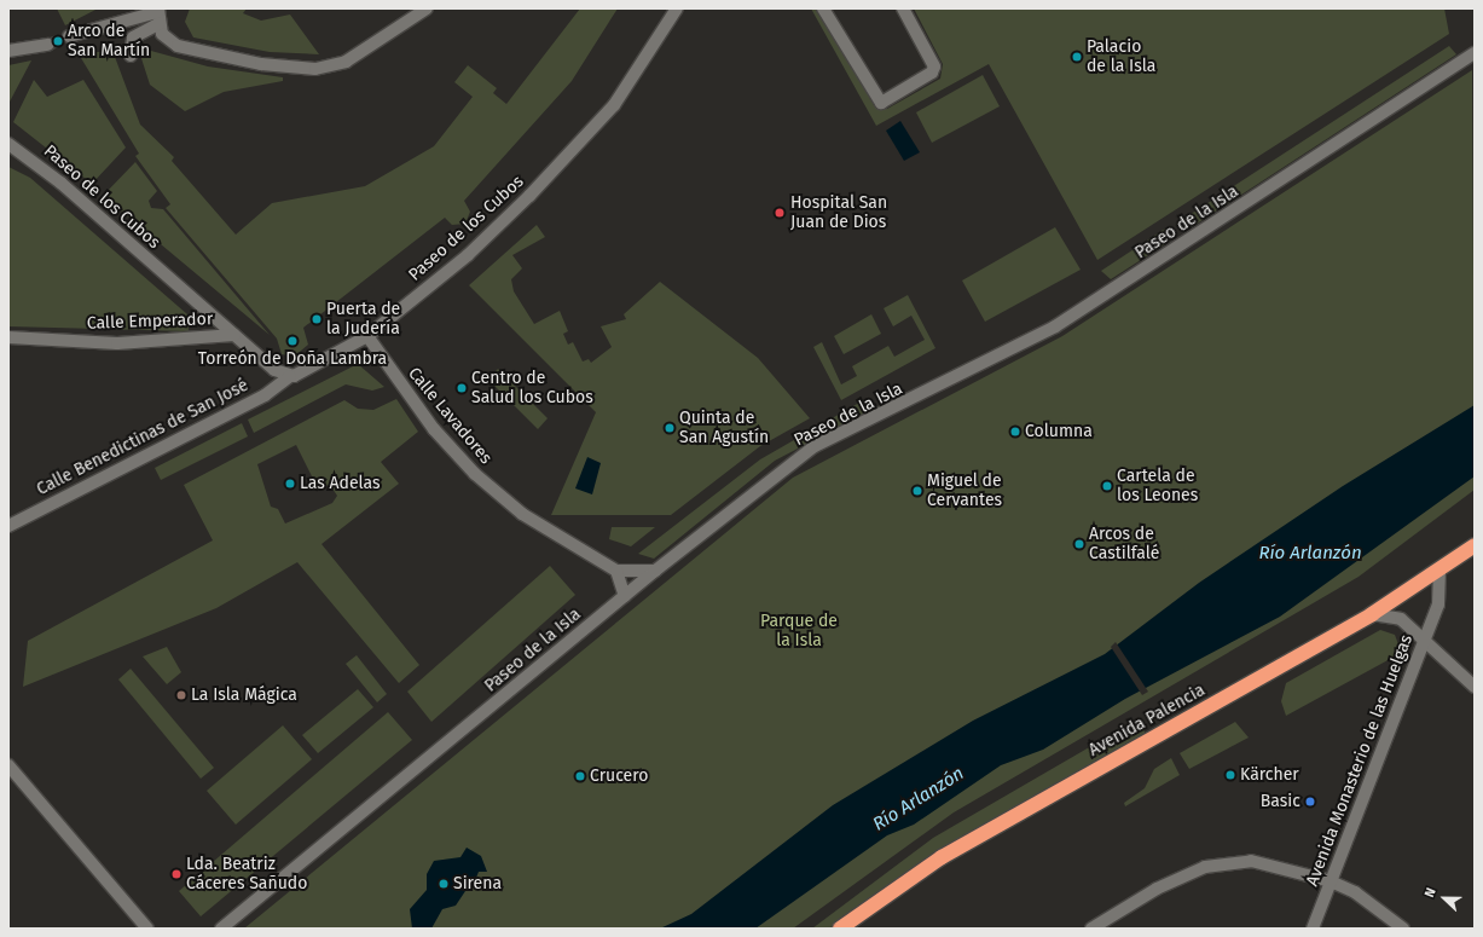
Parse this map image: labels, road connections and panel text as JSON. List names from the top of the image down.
{
  "streets": {
    "highway": ["Avenida Palencia"],
    "street": [
      "Paseo de los Cubos",
      "Paseo de la Isla",
      "Calle Emperador",
      "Calle Lavadores",
      "Calle Benedictinas de San José",
      "Avenida Monasterio de las Huelgas"
    ]
  },
  "crossings": [
    ["Paseo de los Cubos", "Calle Emperador"],
    ["Paseo de los Cubos", "Calle Lavadores"],
    ["Paseo de los Cubos", "Calle Benedictinas de San José"],
    ["Avenida Palencia", "Avenida Monasterio de las Huelgas"]
  ],
  "water": ["Río Arlanzón"],
  "parks": ["Parque de la Isla"],
  "places": [
    "Arco de San Martín",
    "Palacio de la Isla",
    "Hospital San Juan de Dios",
    "Puerta de la Judería",
    "Torreón de Doña Lambra",
    "Centro de Salud los Cubos",
    "Quinta de San Agustín",
    "Columna",
    "Las Adelas",
    "Cartela de los Leones",
    "Miguel de Cervantes",
    "Arcos de Castilfalé",
    "La Isla Mágica",
    "Kärcher",
    "Crucero",
    "Basic",
    "Lda. Beatriz Cáceres Sañudo",
    "Sirena"
  ],
  "north": "left"
}
